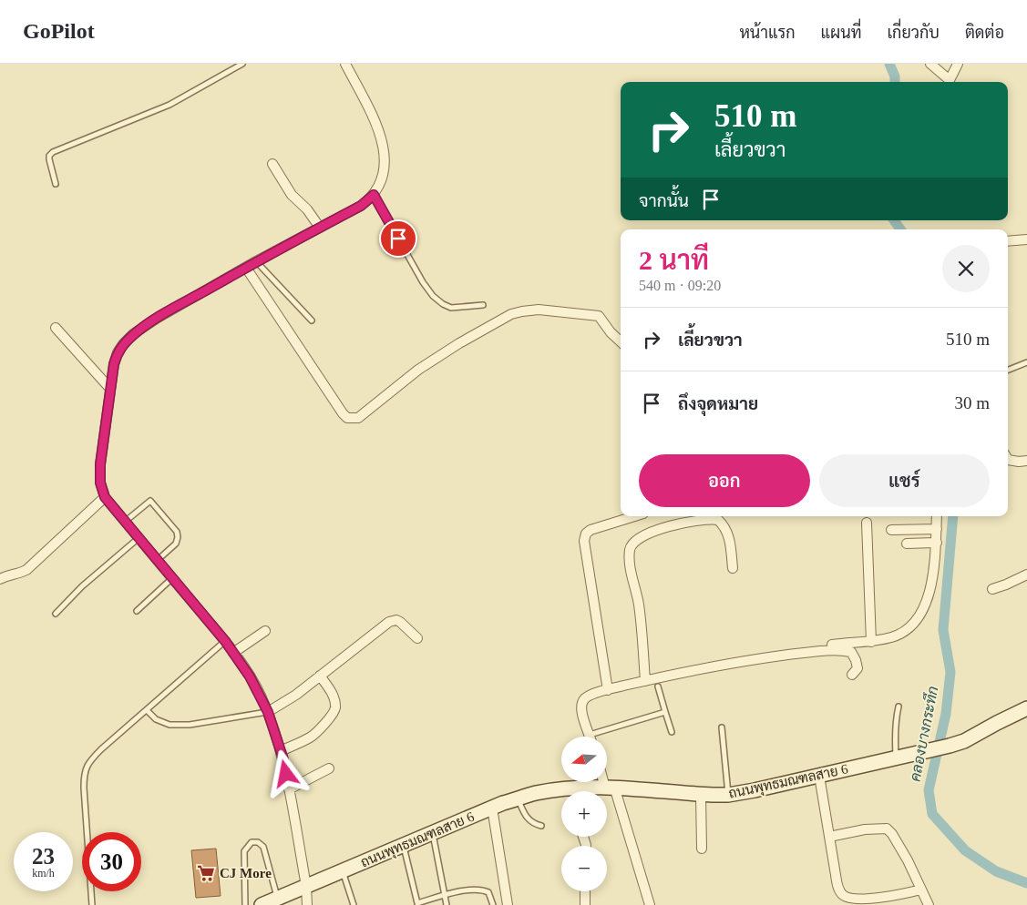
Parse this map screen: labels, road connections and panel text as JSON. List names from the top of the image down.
{
  "streets": {
    "main road": ["ถนนพุทธมณฑลสาย 6"]
  },
  "water": ["คลองบางกระทึก"],
  "places": {
    "supermarket": ["CJ More"]
  },
  "north": "left",
  "page": {
    "header": "GoPilot",
    "nav": [
      "หน้าแรก",
      "แผนที่",
      "เกี่ยวกับ",
      "ติดต่อ"
    ],
    "turn": ["510 m", "เลี้ยวขวา"],
    "then": "จากนั้น",
    "heading": ["2 นาที", "540 m · 09:20"],
    "list": [
      {
        "name": "เลี้ยวขวา",
        "value": "510 m"
      },
      {
        "name": "ถึงจุดหมาย",
        "value": "30 m"
      }
    ],
    "buttons": ["ออก", "แชร์"],
    "map_buttons": ["+", "−"],
    "speed": "23 km/h",
    "limit": "30"
  }
}
